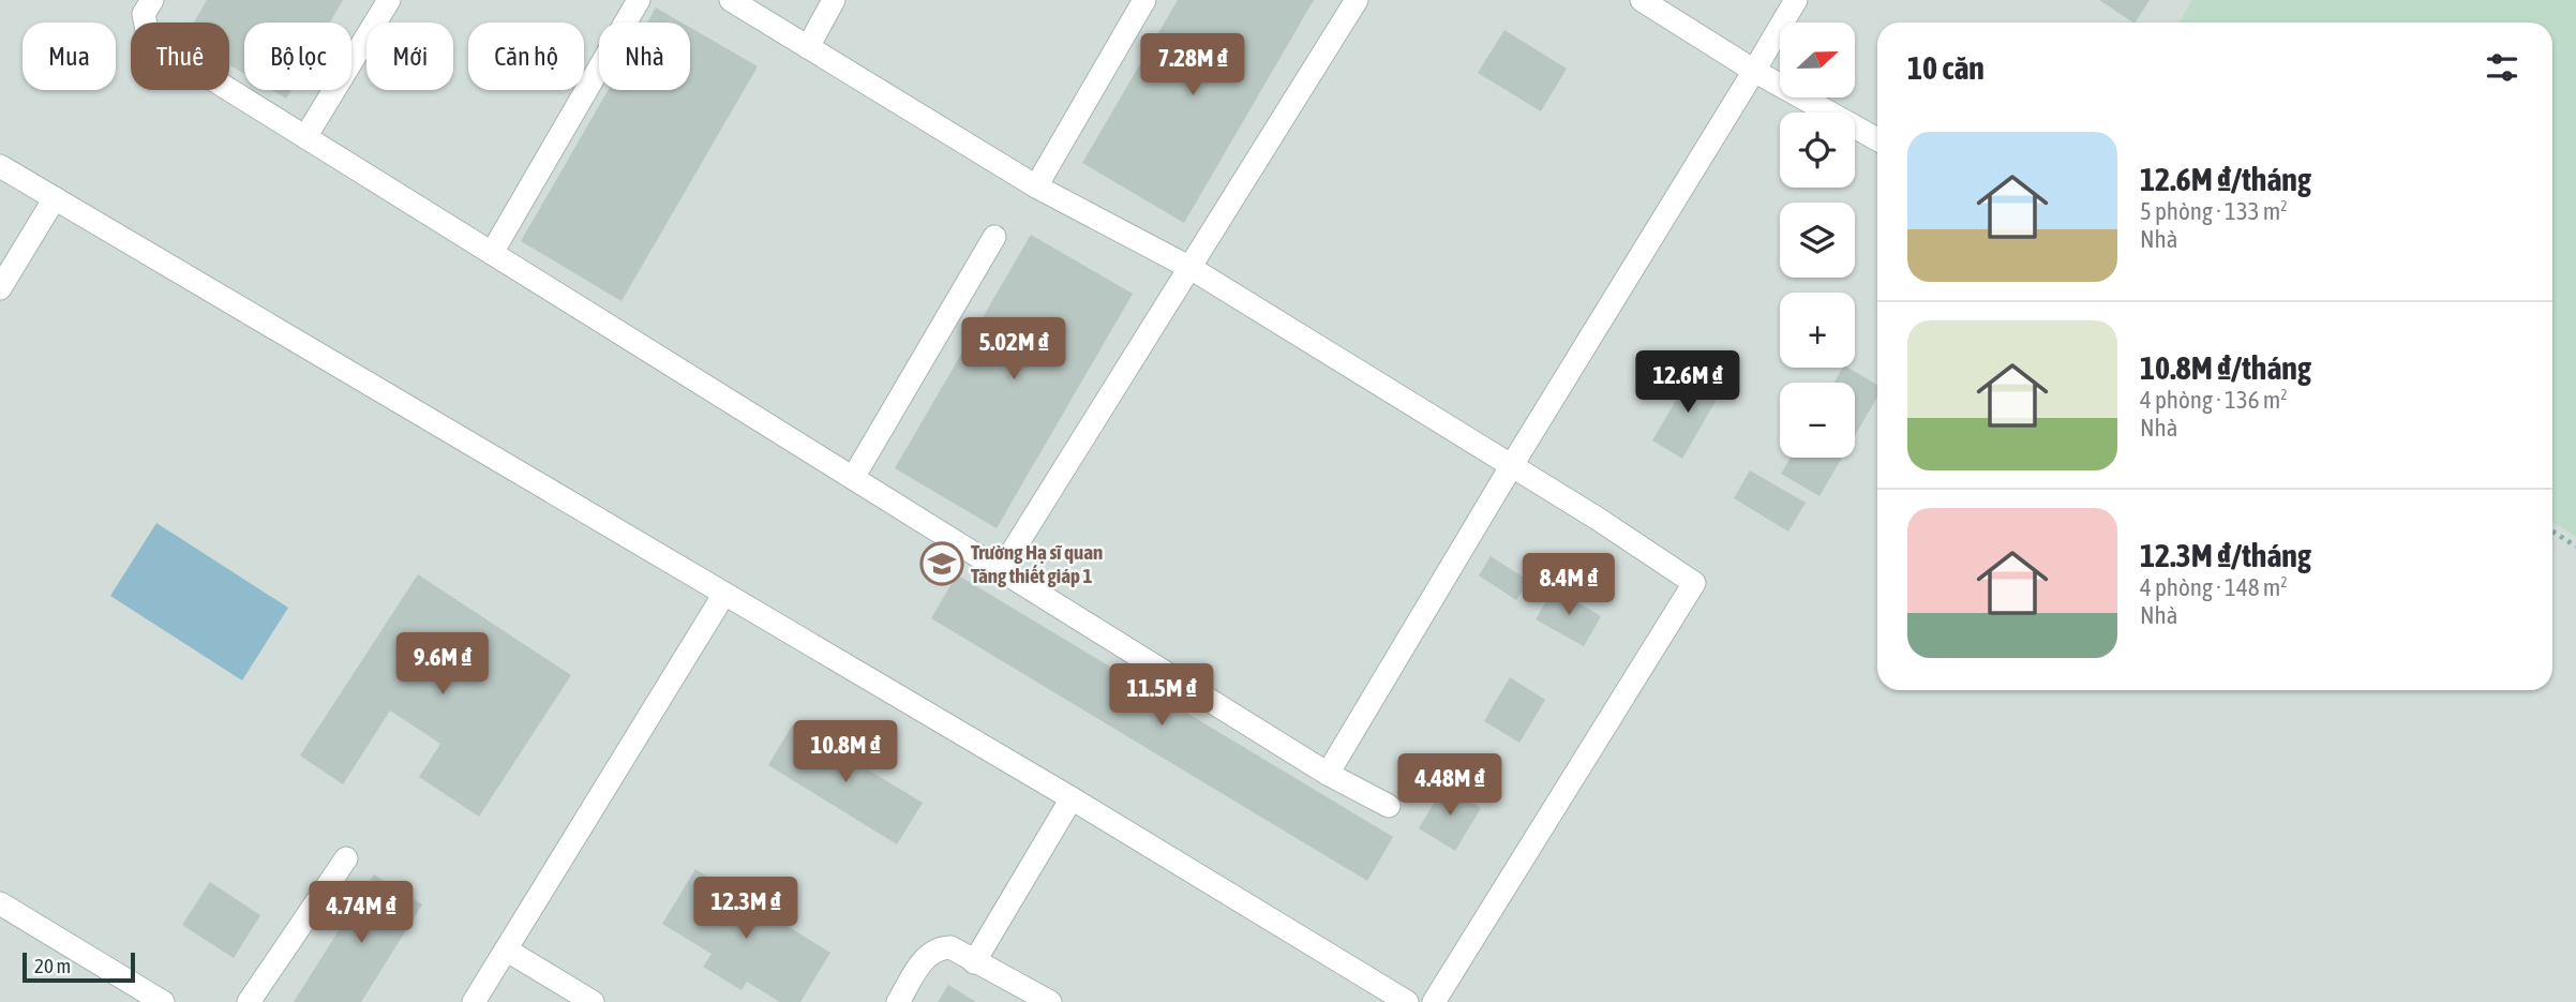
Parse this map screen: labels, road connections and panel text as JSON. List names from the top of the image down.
{
  "places": {
    "school or university": ["Trường Hạ sĩ quan Tăng thiết giáp 1"]
  },
  "scale_bar": "20 m",
  "north": "right",
  "page": {
    "map_buttons": ["+", "−"],
    "chip": [
      "Mua",
      "Thuê",
      "Bộ lọc",
      "Mới",
      "Căn hộ",
      "Nhà"
    ],
    "heading": "10 căn",
    "price": [
      "7.28M ₫",
      "5.02M ₫",
      "12.6M ₫",
      "8.4M ₫",
      "9.6M ₫",
      "11.5M ₫",
      "10.8M ₫",
      "4.48M ₫",
      "12.3M ₫",
      "4.74M ₫"
    ],
    "list": [
      {
        "name": "12.6M ₫/tháng",
        "note": "5 phòng · 133 m² · Nhà"
      },
      {
        "name": "10.8M ₫/tháng",
        "note": "4 phòng · 136 m² · Nhà"
      },
      {
        "name": "12.3M ₫/tháng",
        "note": "4 phòng · 148 m² · Nhà"
      }
    ],
    "scale": "20 m"
  }
}
